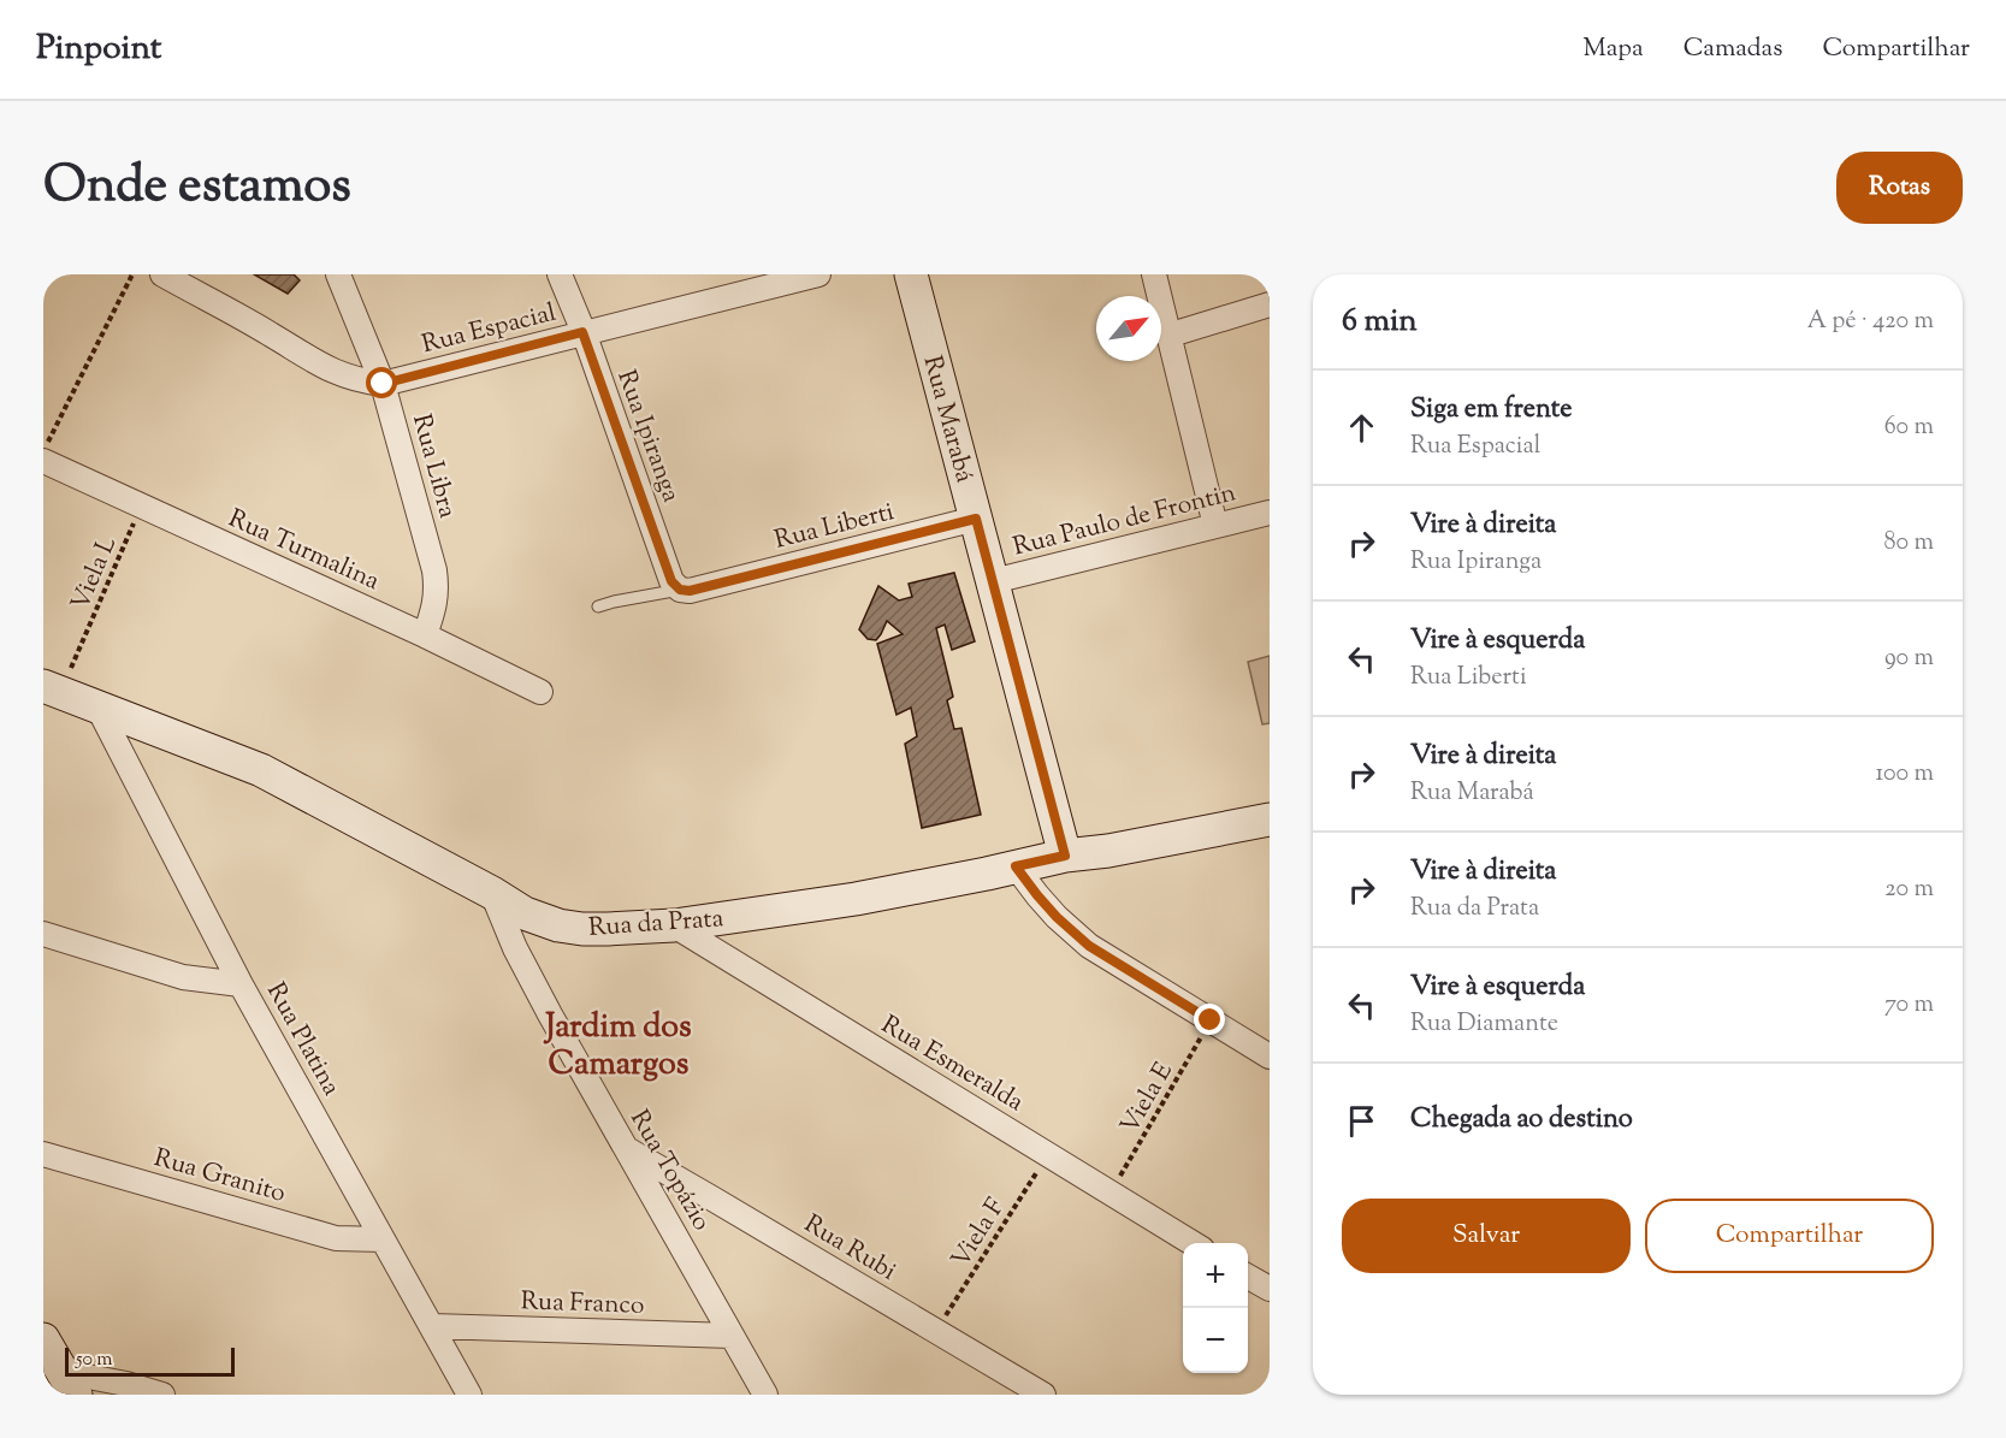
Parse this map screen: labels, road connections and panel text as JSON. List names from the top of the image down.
{
  "streets": {
    "main road": ["Rua Marabá", "Rua da Prata"],
    "street": [
      "Rua Espacial",
      "Rua Ipiranga",
      "Rua Libra",
      "Rua Paulo de Frontin",
      "Rua Liberti",
      "Rua Turmalina",
      "Rua Platina",
      "Rua Esmeralda",
      "Rua Topázio",
      "Rua Granito",
      "Rua Rubi",
      "Rua Franco"
    ],
    "path": ["Viela L", "Viela E", "Viela F"]
  },
  "crossings": [
    ["Rua Espacial", "Rua Ipiranga"],
    ["Rua Espacial", "Rua Libra"],
    ["Rua Marabá", "Rua Paulo de Frontin"],
    ["Rua Marabá", "Rua Liberti"],
    ["Rua Marabá", "Rua da Prata"],
    ["Rua Ipiranga", "Rua Liberti"],
    ["Rua Libra", "Rua Turmalina"],
    ["Rua Turmalina", "Viela L"],
    ["Viela L", "Rua da Prata"],
    ["Rua da Prata", "Rua Platina"],
    ["Rua da Prata", "Rua Esmeralda"],
    ["Rua da Prata", "Rua Topázio"],
    ["Rua Platina", "Rua Granito"],
    ["Rua Platina", "Rua Franco"],
    ["Rua Esmeralda", "Viela E"],
    ["Rua Esmeralda", "Viela F"],
    ["Rua Topázio", "Rua Rubi"],
    ["Rua Topázio", "Rua Franco"],
    ["Viela F", "Rua Rubi"]
  ],
  "districts": ["Jardim dos Camargos"],
  "scale_bar": "50 m",
  "north": "top right",
  "page": {
    "header": "Pinpoint",
    "nav": ["Mapa", "Camadas", "Compartilhar"],
    "title": "Onde estamos",
    "buttons": [
      "Rotas",
      ["Salvar", "Compartilhar"]
    ],
    "heading": ["6 min", "A pé · 420 m"],
    "list": [
      ["Siga em frente", "Rua Espacial", "60 m"],
      ["Vire à direita", "Rua Ipiranga", "80 m"],
      ["Vire à esquerda", "Rua Liberti", "90 m"],
      ["Vire à direita", "Rua Marabá", "100 m"],
      ["Vire à direita", "Rua da Prata", "20 m"],
      ["Vire à esquerda", "Rua Diamante", "70 m"],
      "Chegada ao destino"
    ],
    "map_buttons": ["+", "−"],
    "scale": "50 m"
  }
}
